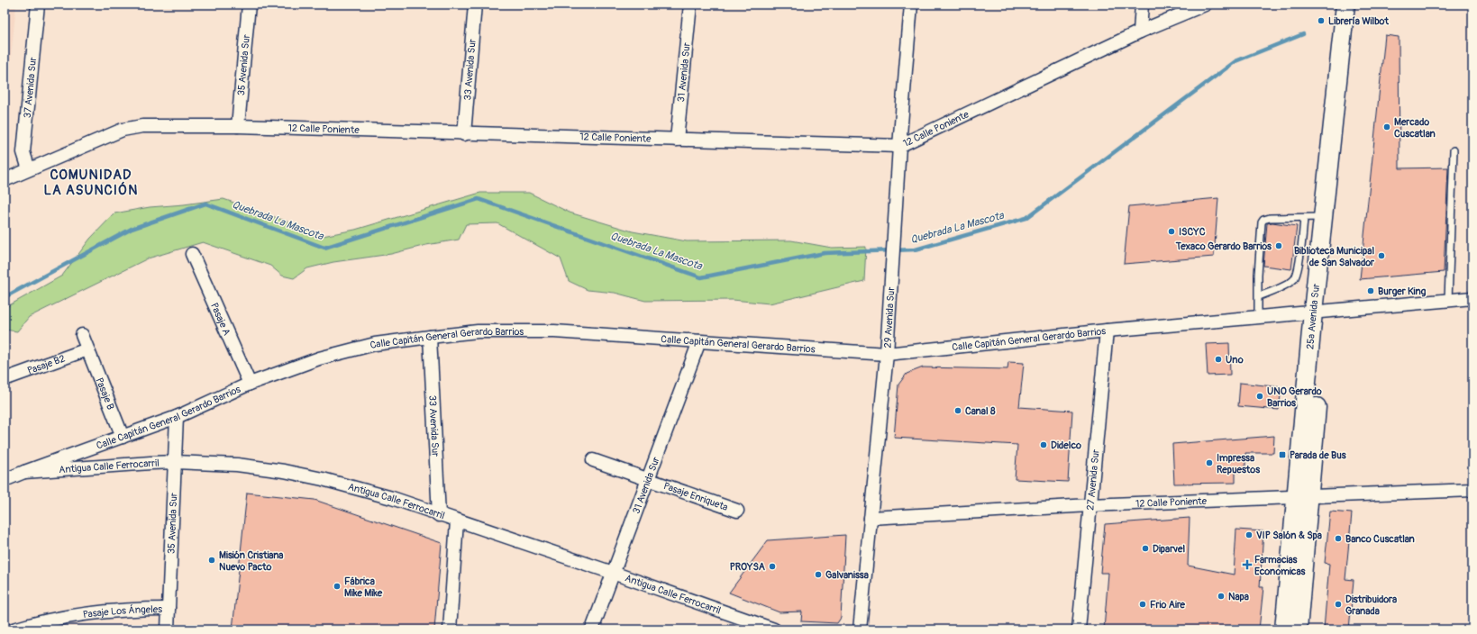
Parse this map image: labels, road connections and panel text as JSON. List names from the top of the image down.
{
  "streets": {
    "street": [
      "35 Avenida Sur",
      "33 Avenida Sur",
      "31 Avenida Sur",
      "37 Avenida Sur",
      "12 Calle Poniente",
      "29 Avenida Sur",
      "25a Avenida Sur",
      "Pasaje A",
      "Calle Capitán General Gerardo Barrios",
      "Pasaje B2",
      "Pasaje B",
      "Antigua Calle Ferrocarril",
      "27 Avenida Sur",
      "Pasaje Enriqueta",
      "Pasaje Los Ángeles"
    ]
  },
  "crossings": [
    ["35 Avenida Sur", "12 Calle Poniente"],
    ["35 Avenida Sur", "Calle Capitán General Gerardo Barrios"],
    ["35 Avenida Sur", "Antigua Calle Ferrocarril"],
    ["35 Avenida Sur", "Pasaje Los Ángeles"],
    ["33 Avenida Sur", "12 Calle Poniente"],
    ["33 Avenida Sur", "Calle Capitán General Gerardo Barrios"],
    ["33 Avenida Sur", "Antigua Calle Ferrocarril"],
    ["31 Avenida Sur", "12 Calle Poniente"],
    ["31 Avenida Sur", "Calle Capitán General Gerardo Barrios"],
    ["31 Avenida Sur", "Antigua Calle Ferrocarril"],
    ["31 Avenida Sur", "Pasaje Enriqueta"],
    ["37 Avenida Sur", "12 Calle Poniente"],
    ["12 Calle Poniente", "29 Avenida Sur"],
    ["12 Calle Poniente", "25a Avenida Sur"],
    ["12 Calle Poniente", "27 Avenida Sur"],
    ["29 Avenida Sur", "Calle Capitán General Gerardo Barrios"],
    ["25a Avenida Sur", "Calle Capitán General Gerardo Barrios"],
    ["Pasaje A", "Calle Capitán General Gerardo Barrios"],
    ["Calle Capitán General Gerardo Barrios", "Pasaje B"],
    ["Calle Capitán General Gerardo Barrios", "Antigua Calle Ferrocarril"],
    ["Calle Capitán General Gerardo Barrios", "27 Avenida Sur"],
    ["Pasaje B2", "Pasaje B"]
  ],
  "districts": ["COMUNIDAD LA ASUNCIÓN"],
  "water": ["Quebrada La Mascota"],
  "places": {
    "other": [
      "Librería Wilbot",
      "Mercado Cuscatlan",
      "ISCYC",
      "Texaco Gerardo Barrios",
      "Biblioteca Municipal de San Salvador",
      "Burger King",
      "Uno",
      "UNO Gerardo Barrios",
      "Canal 8",
      "Didelco",
      "Impressa Repuestos",
      "VIP Salón & Spa",
      "Banco Cuscatlan",
      "Diparvel",
      "Misión Cristiana Nuevo Pacto",
      "PROYSA",
      "Galvanissa",
      "Fábrica Mike Mike",
      "Napa",
      "Frio Aire",
      "Distribuidora Granada"
    ],
    "transit": ["Parada de Bus"],
    "health": ["Farmacias Economicas"]
  }
}
